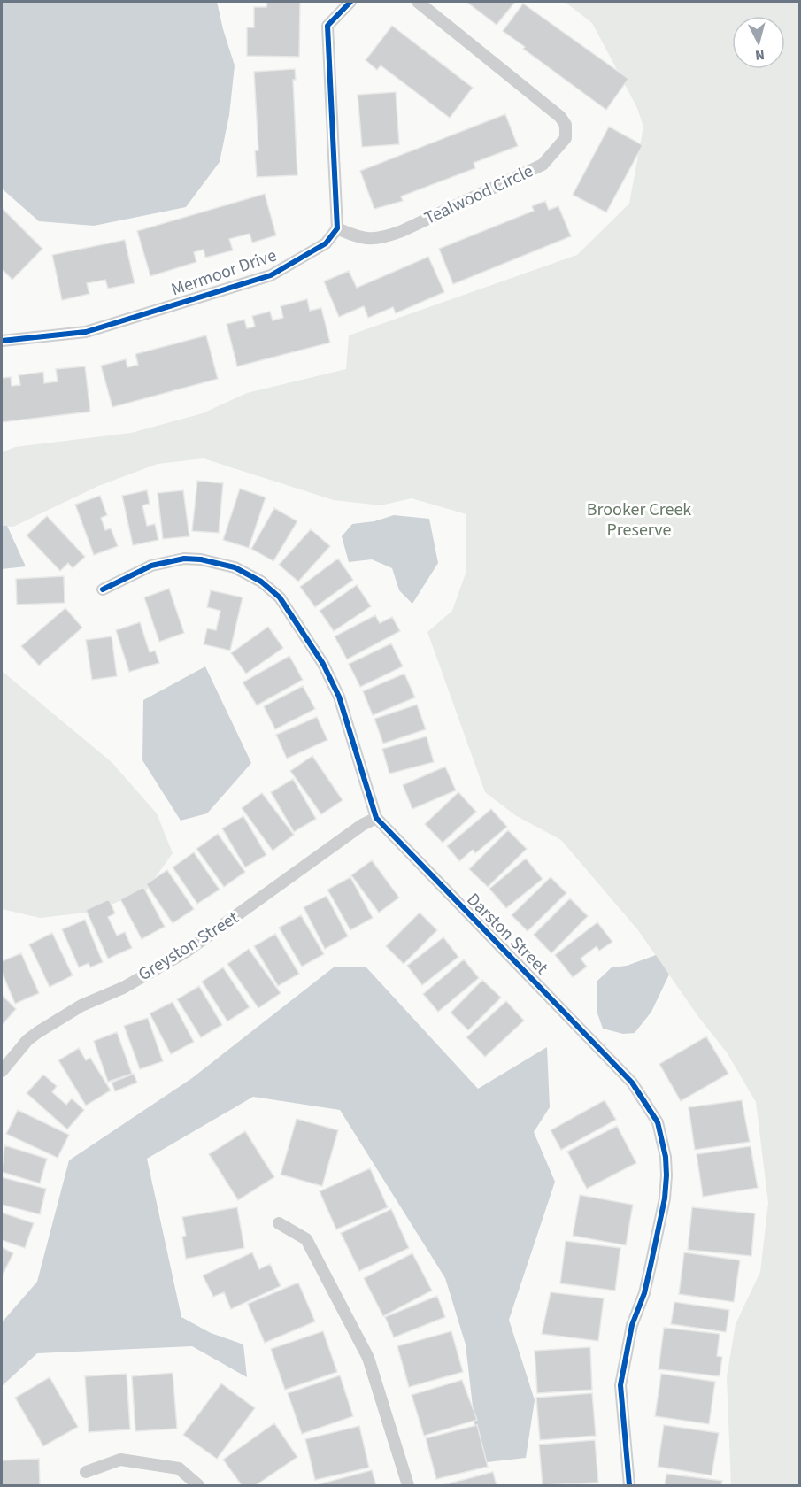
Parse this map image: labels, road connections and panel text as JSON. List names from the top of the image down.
{
  "streets": {
    "street": [
      "Tealwood Circle",
      "Mermoor Drive",
      "Darston Street",
      "Greyston Street"
    ]
  },
  "crossings": [
    ["Tealwood Circle", "Mermoor Drive"],
    ["Darston Street", "Greyston Street"]
  ],
  "parks": ["Brooker Creek Preserve"],
  "north": "bottom"
}
